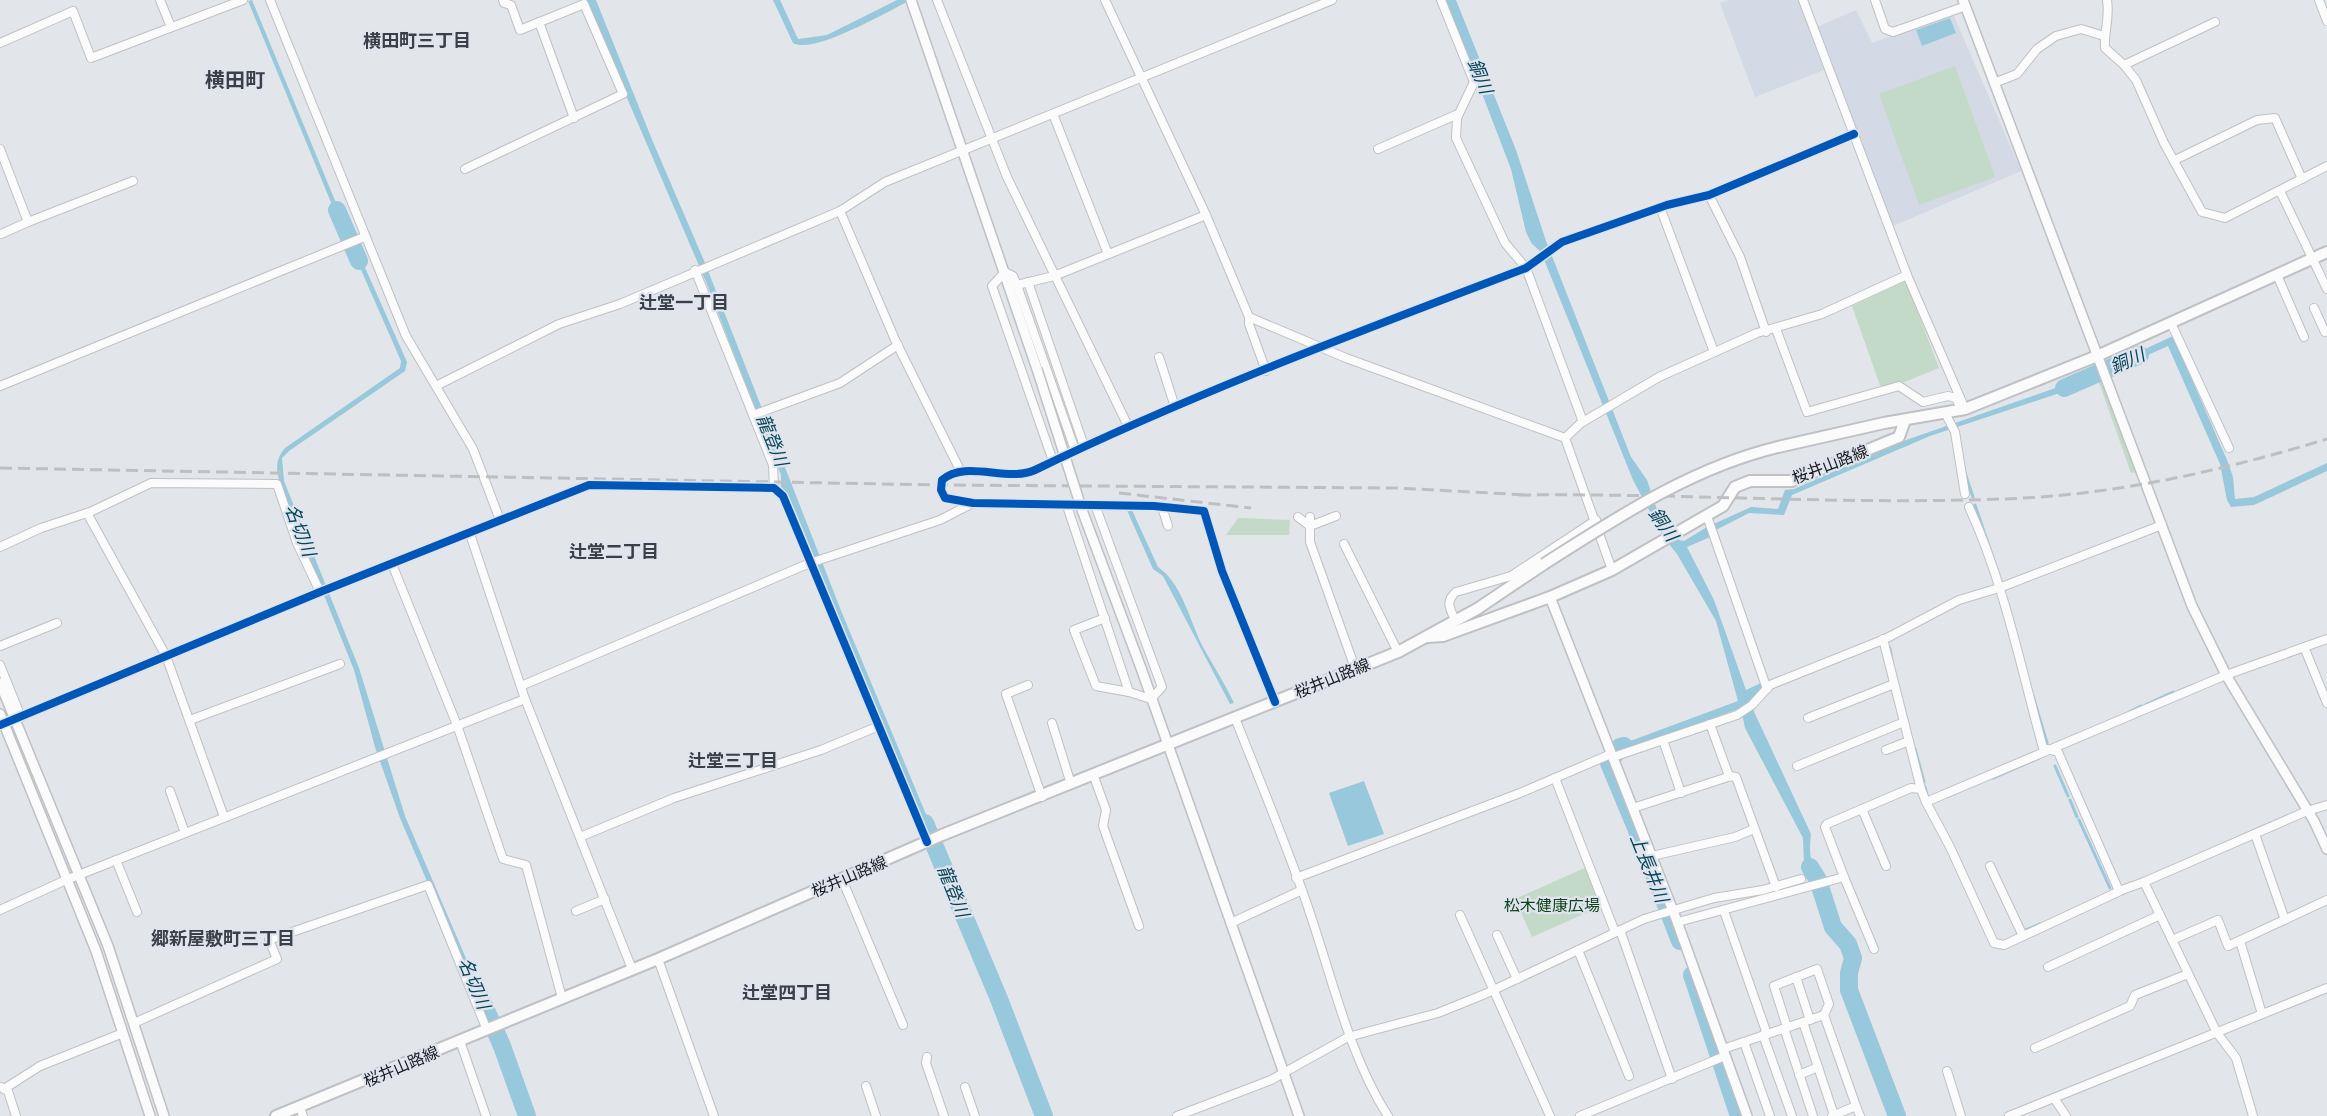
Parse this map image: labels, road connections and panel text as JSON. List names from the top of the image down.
{
  "streets": {
    "main road": ["桜井山路線"]
  },
  "districts": [
    "横田町三丁目",
    "横田町",
    "辻堂一丁目",
    "辻堂二丁目",
    "辻堂三丁目",
    "郷新屋敷町三丁目",
    "辻堂四丁目"
  ],
  "water": [
    "銅川",
    "龍登川",
    "名切川",
    "上長井川"
  ],
  "parks": ["松木健康広場"]
}
